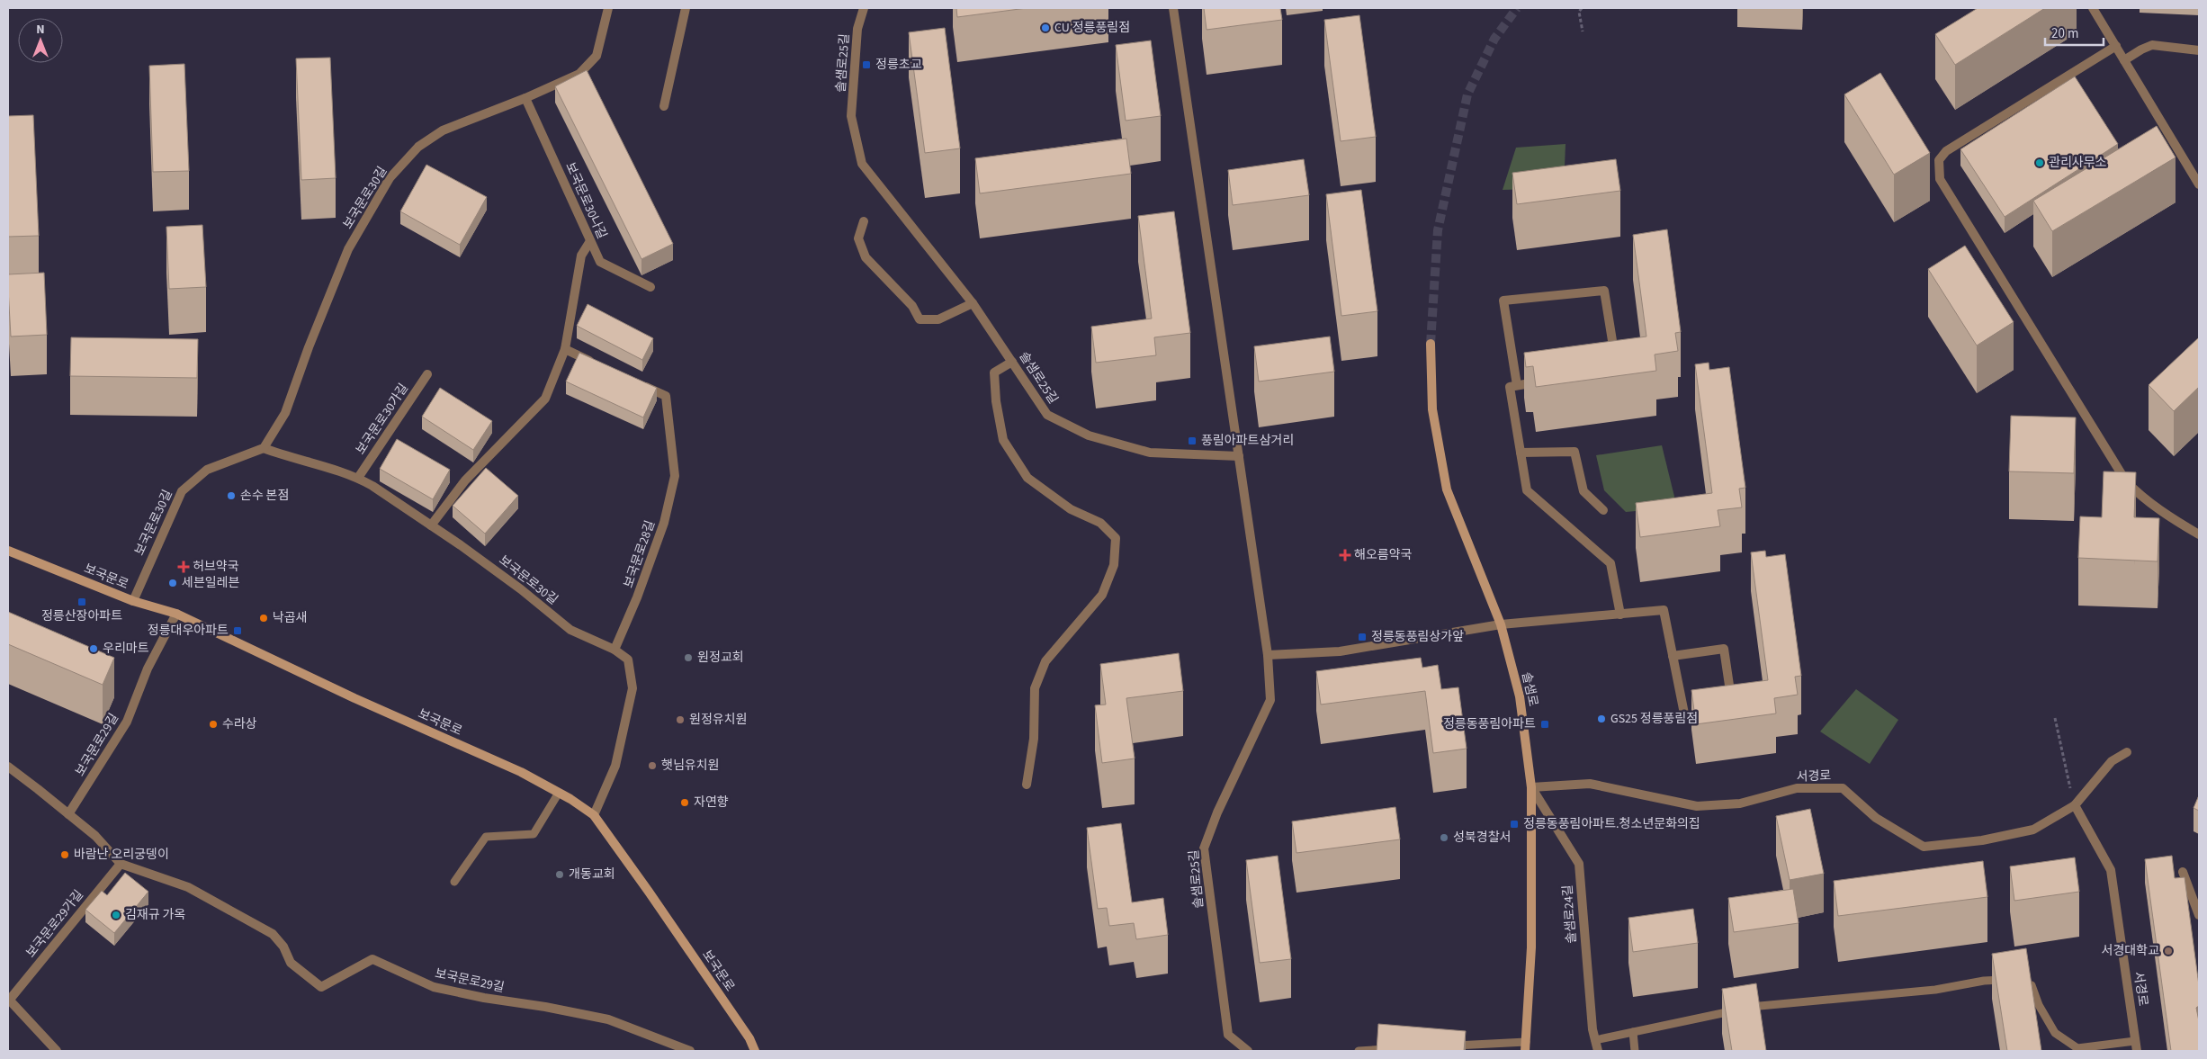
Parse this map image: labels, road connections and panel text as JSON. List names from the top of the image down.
{
  "streets": {
    "street": [
      "솔샘로25길",
      "보국문로30길",
      "보국문로30나길",
      "보국문로30가길",
      "보국문로28길",
      "보국문로",
      "솔샘로",
      "보국문로29길",
      "서경로",
      "솔샘로24길",
      "보국문로29가길"
    ]
  },
  "crossings": [
    ["보국문로30길", "보국문로30나길"],
    ["보국문로30길", "보국문로30가길"],
    ["보국문로30길", "보국문로28길"],
    ["보국문로30길", "보국문로"],
    ["보국문로", "보국문로29길"],
    ["솔샘로", "서경로"],
    ["솔샘로", "솔샘로24길"],
    ["보국문로29길", "보국문로29가길"],
    ["서경로", "솔샘로24길"]
  ],
  "places": {
    "other": [
      "CU 정릉풍림점",
      "관리사무소",
      "손수 본점",
      "세븐일레븐",
      "낙곱새",
      "우리마트",
      "원정교회",
      "GS25 정릉풍림점",
      "원정유치원",
      "수라상",
      "햇님유치원",
      "자연향",
      "성북경찰서",
      "바람난 오리궁뎅이",
      "개동교회",
      "김재규 가옥",
      "서경대학교"
    ],
    "transit": [
      "정릉초교",
      "풍림아파트삼거리",
      "정릉산장아파트",
      "정릉대우아파트",
      "정릉동풍림상가앞",
      "정릉동풍림아파트",
      "정릉동풍림아파트.청소년문화의집"
    ],
    "health": ["해오름약국", "허브약국"]
  },
  "scale_bar": "20 m",
  "north": "top"
}
